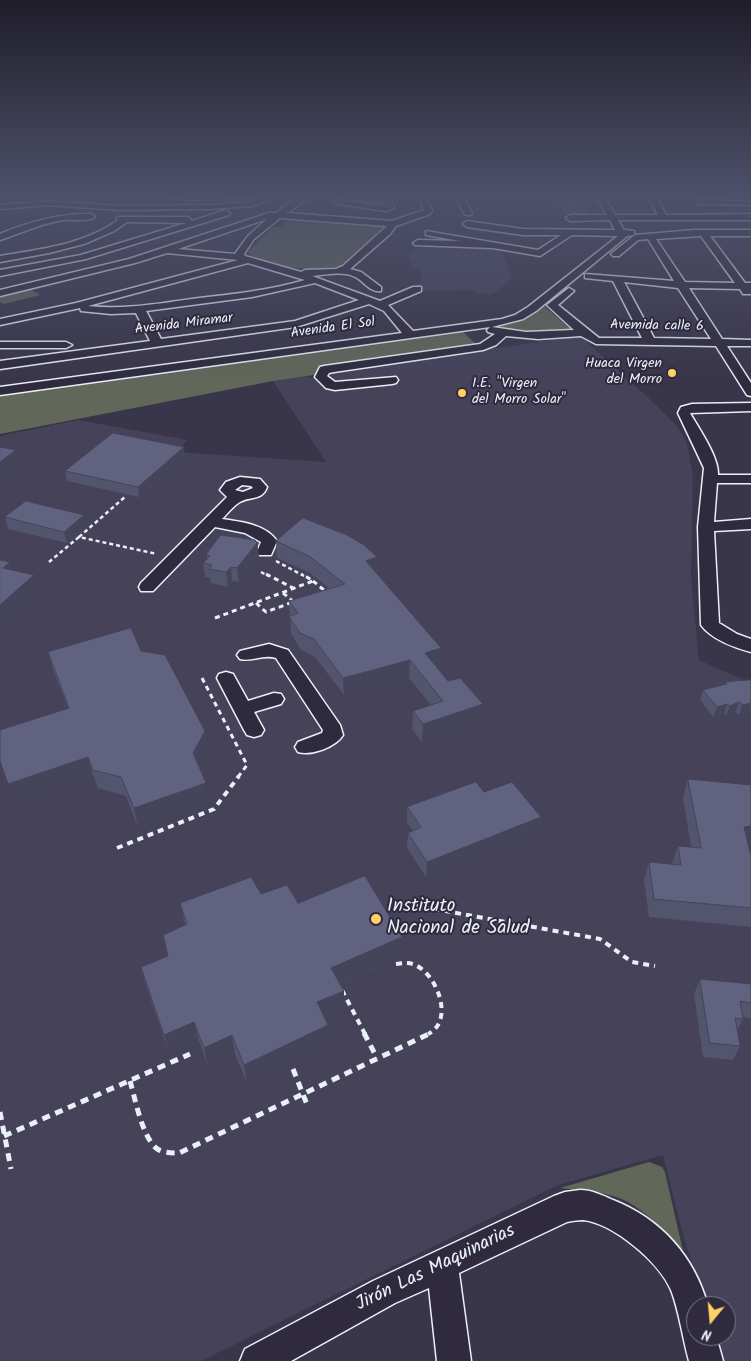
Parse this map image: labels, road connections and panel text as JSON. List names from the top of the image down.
{
  "streets": {
    "street": [
      "Avenida Miramar",
      "Avemida calle 6",
      "Avenida El Sol",
      "Jirón Las Maquinarias"
    ]
  },
  "places": ["Huaca Virgen del Morro", "I.E. \"Virgen del Morro Solar\"", "Instituto Nacional de Salud"],
  "north": "bottom"
}
